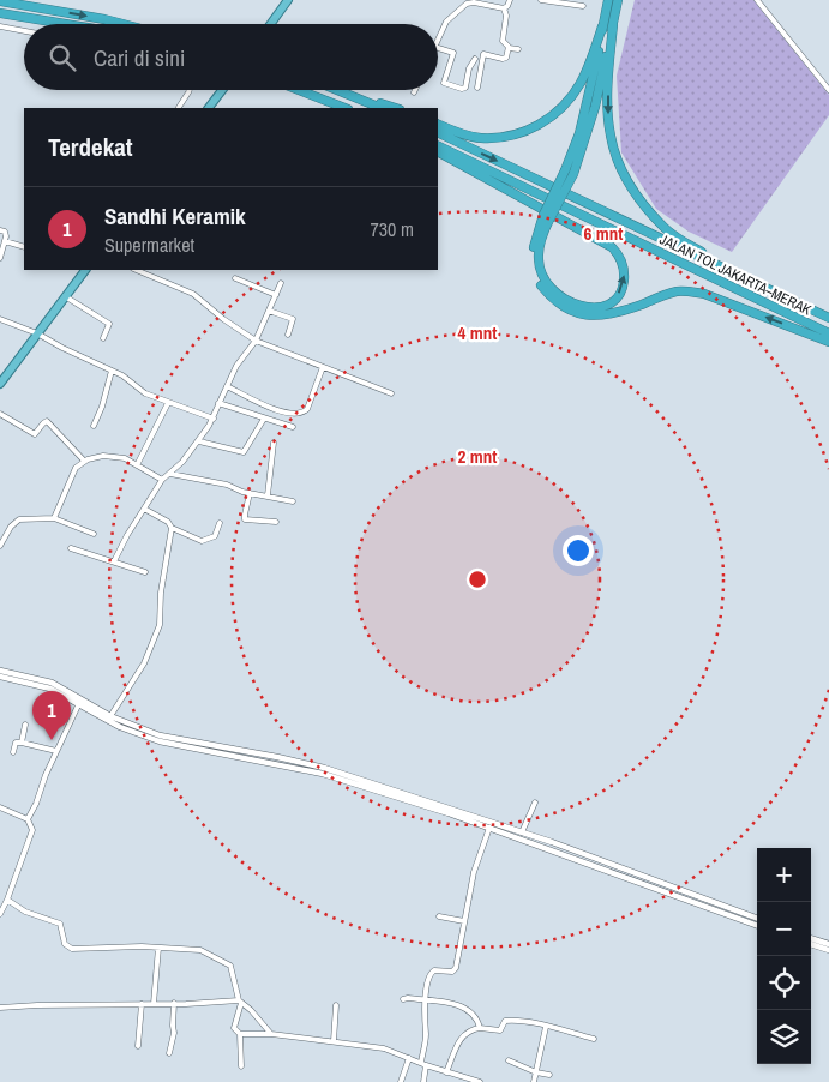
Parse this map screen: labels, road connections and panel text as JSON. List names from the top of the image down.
{
  "streets": {
    "highway": ["JALAN TOL JAKARTA–MERAK"]
  },
  "page": {
    "search": "Cari di sini",
    "heading": "Terdekat",
    "list": [
      {
        "mark": "1",
        "name": "Sandhi Keramik",
        "note": "Supermarket",
        "value": "730 m"
      }
    ],
    "pins": "1",
    "map_buttons": ["+", "−"]
  },
  "rings": ["6 mnt", "4 mnt", "2 mnt"]
}
